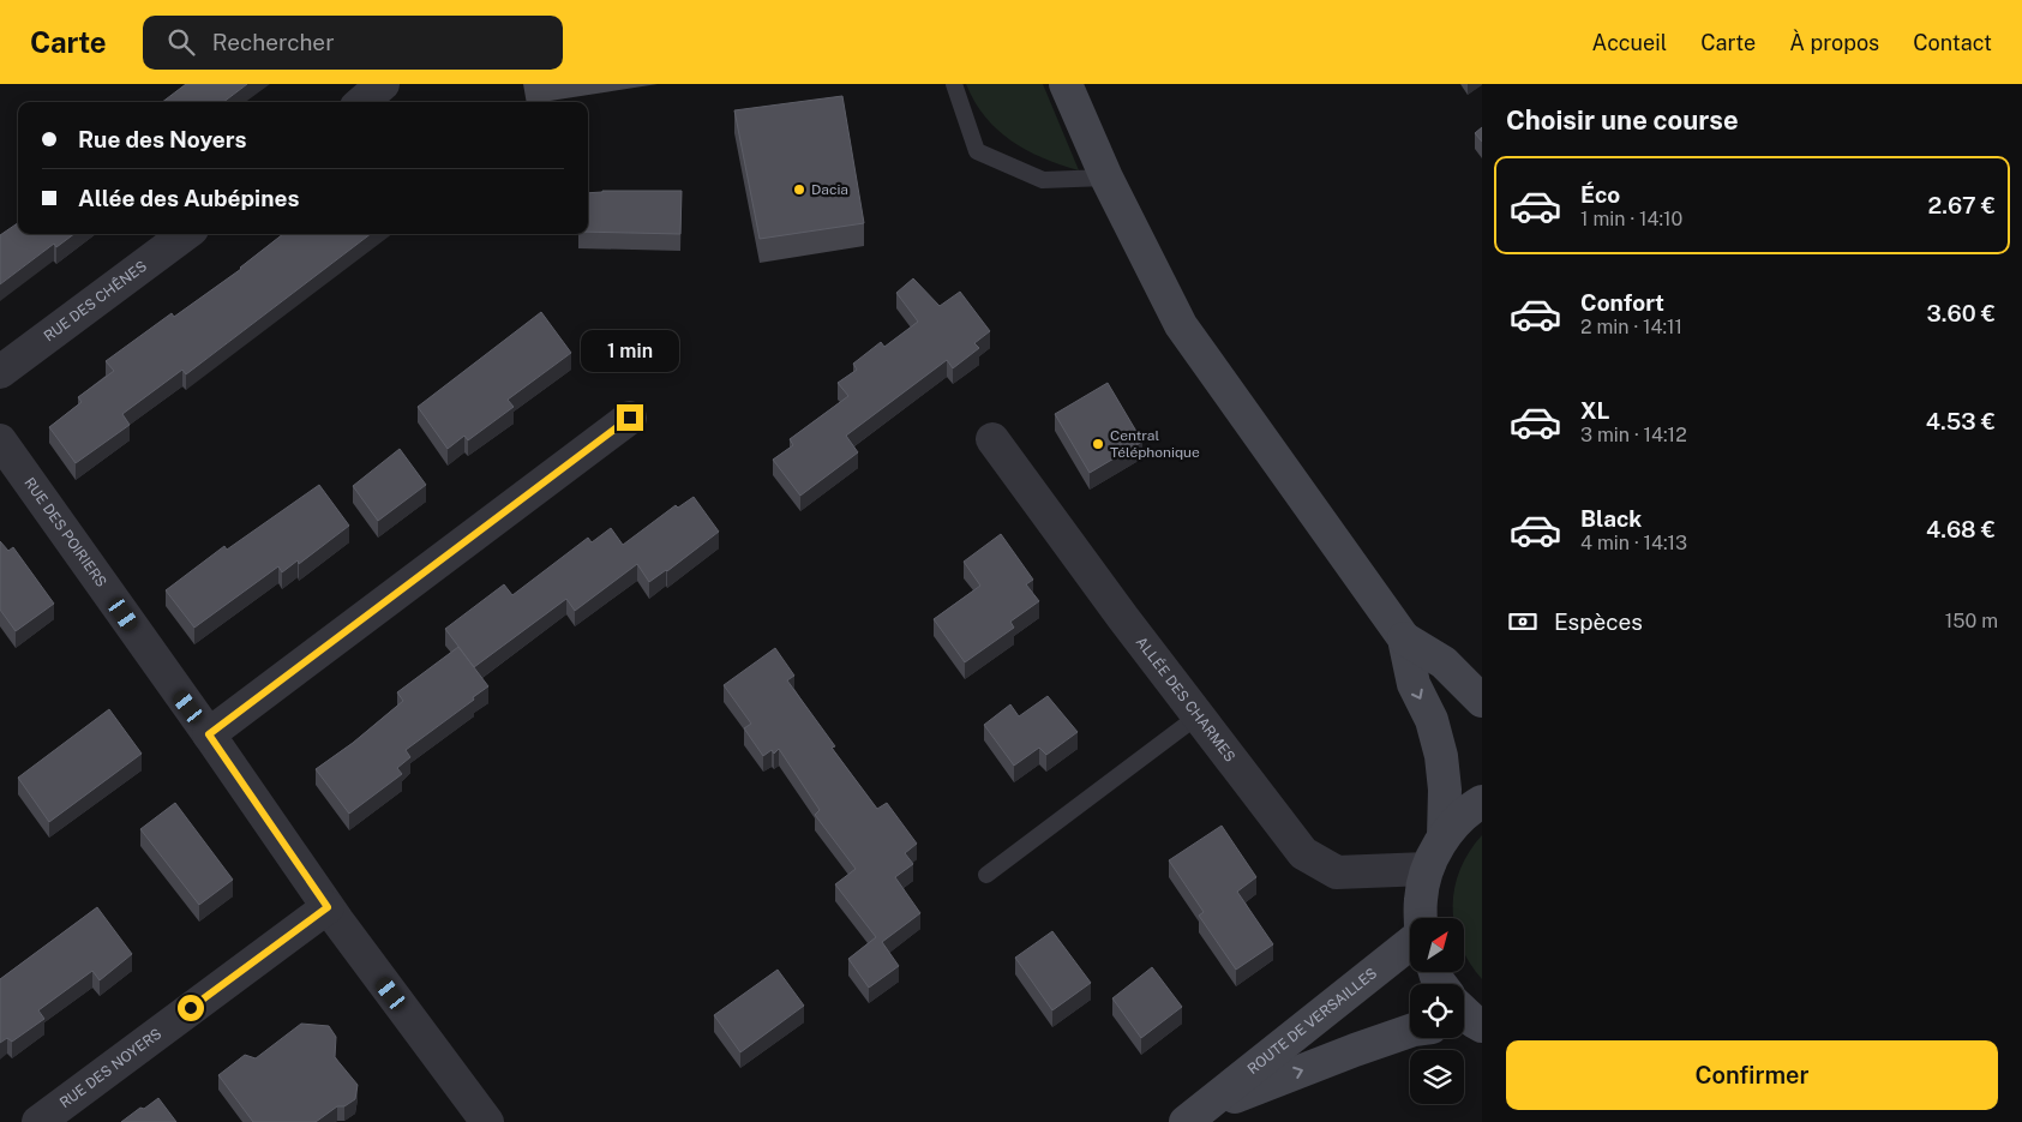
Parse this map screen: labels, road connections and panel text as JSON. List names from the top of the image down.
{
  "streets": {
    "main road": ["ROUTE DE VERSAILLES"],
    "street": [
      "RUE DES CHÊNES",
      "RUE DES POIRIERS",
      "ALLÉE DES CHARMES",
      "RUE DES NOYERS"
    ]
  },
  "crossings": [
    ["RUE DES POIRIERS", "RUE DES NOYERS"]
  ],
  "places": ["Dacia", "Central Téléphonique"],
  "north": "top right",
  "page": {
    "header": "Carte",
    "search": "Rechercher",
    "nav": [
      "Accueil",
      "Carte",
      "À propos",
      "Contact"
    ],
    "heading": "Choisir une course",
    "banner": ["Rue des Noyers", "Allée des Aubépines"],
    "list": [
      {
        "name": "Éco",
        "note": "1 min · 14:10",
        "value": "2.67 €"
      },
      {
        "name": "Confort",
        "note": "2 min · 14:11",
        "value": "3.60 €"
      },
      {
        "name": "XL",
        "note": "3 min · 14:12",
        "value": "4.53 €"
      },
      {
        "name": "Black",
        "note": "4 min · 14:13",
        "value": "4.68 €"
      }
    ],
    "bubble": "1 min",
    "pay": ["Espèces", "150 m"],
    "buttons": "Confirmer"
  }
}
